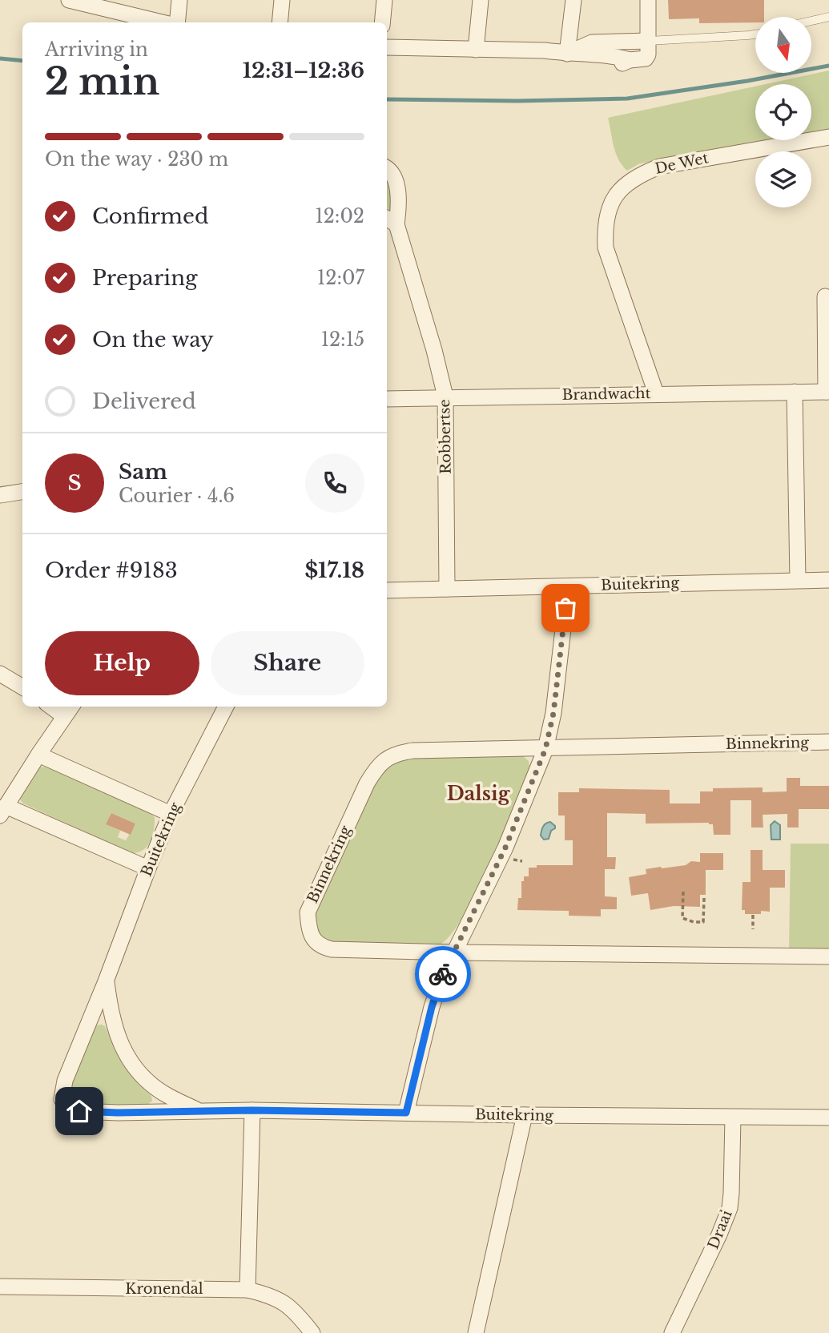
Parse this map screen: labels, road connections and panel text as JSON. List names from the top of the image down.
{
  "streets": {
    "street": [
      "De Wet",
      "Brandwacht",
      "Robbertse",
      "Buitekring",
      "Binnekring",
      "Draai",
      "Kronendal"
    ]
  },
  "crossings": [
    ["De Wet", "Brandwacht"],
    ["Brandwacht", "Robbertse"],
    ["Robbertse", "Buitekring"],
    ["Buitekring", "Draai"]
  ],
  "districts": ["Dalsig"],
  "north": "bottom",
  "page": {
    "heading": ["2 min", "Arriving in", "12:31–12:36"],
    "panel": [
      "Sam",
      "Courier · 4.6",
      "Order #9183",
      "$17.18"
    ],
    "bar": "On the way · 230 m",
    "list": [
      ["Confirmed", "12:02"],
      ["Preparing", "12:07"],
      ["On the way", "12:15"],
      "Delivered"
    ],
    "round": "S",
    "buttons": ["Help", "Share"]
  }
}
